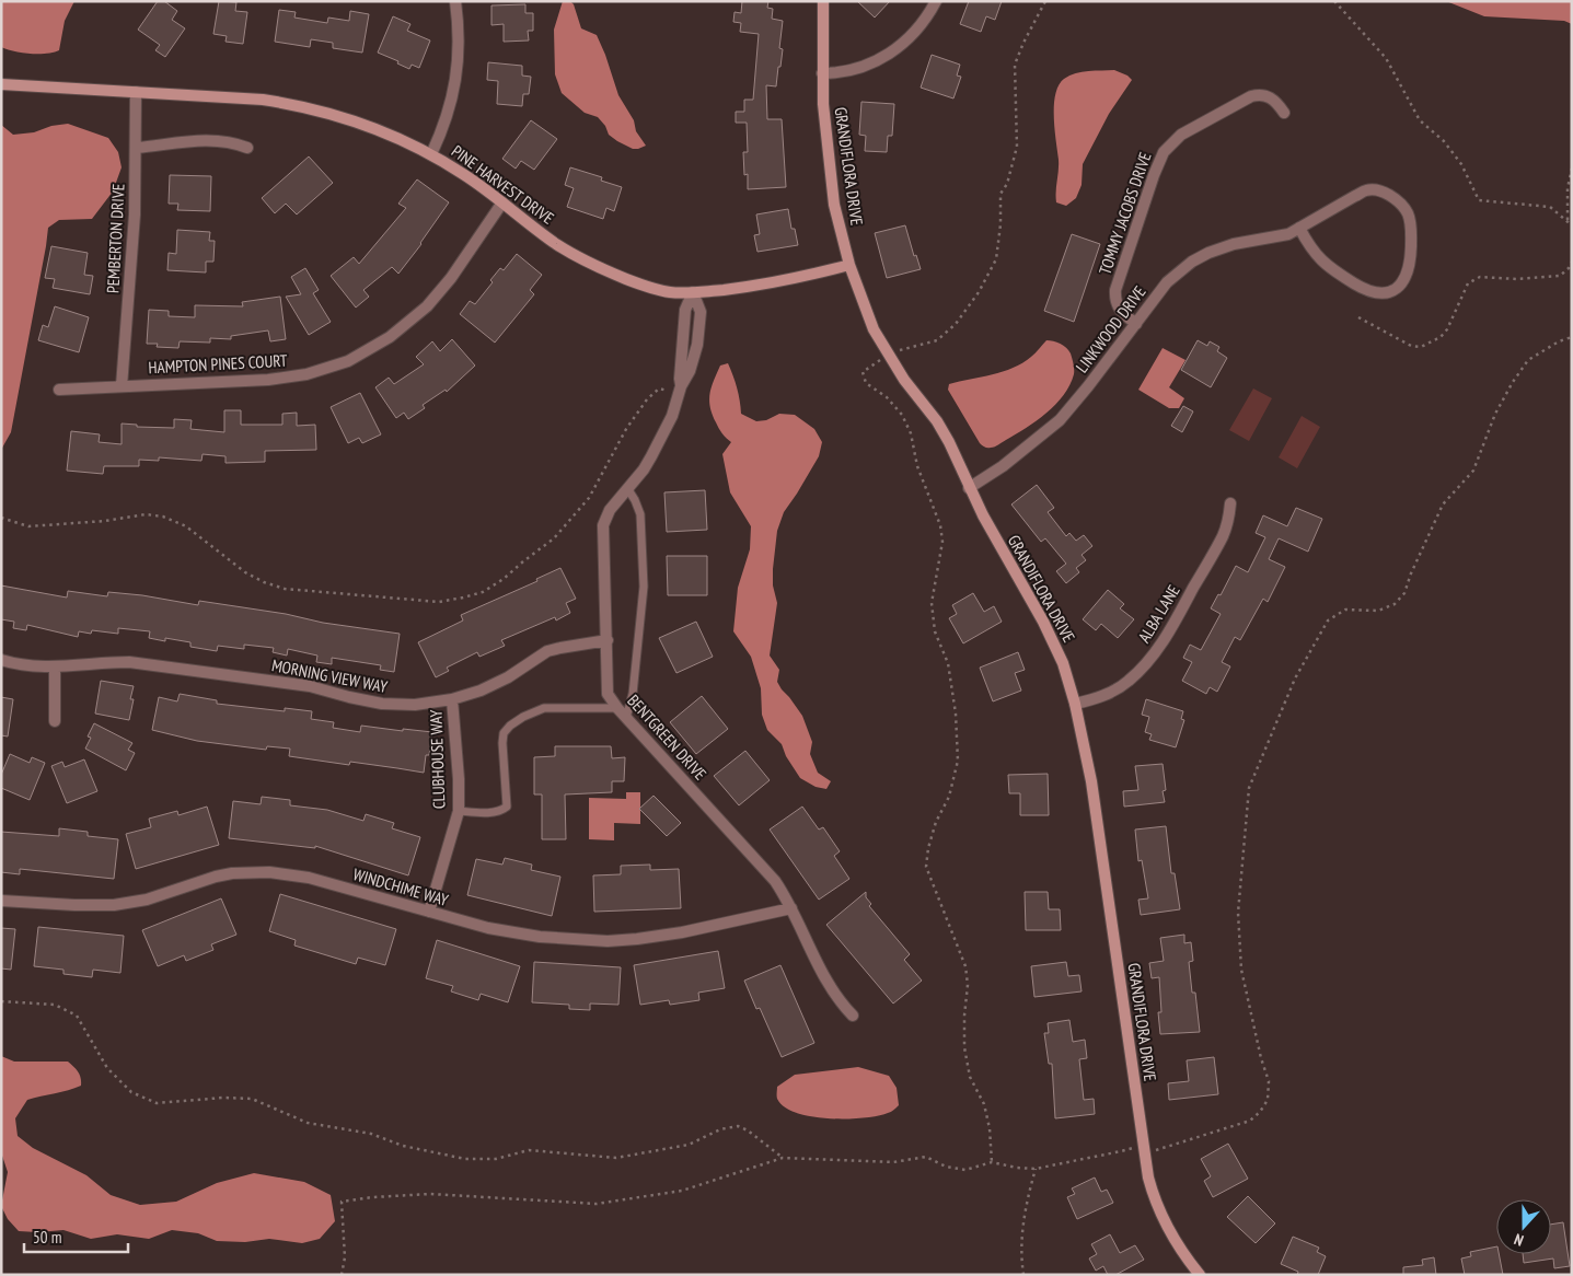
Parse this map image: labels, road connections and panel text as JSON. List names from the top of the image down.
{
  "streets": {
    "street": [
      "GRANDIFLORA DRIVE",
      "PINE HARVEST DRIVE",
      "TOMMY JACOBS DRIVE",
      "PEMBERTON DRIVE",
      "LINKWOOD DRIVE",
      "HAMPTON PINES COURT",
      "ALBA LANE",
      "MORNING VIEW WAY",
      "BENTGREEN DRIVE",
      "CLUBHOUSE WAY",
      "WINDCHIME WAY"
    ]
  },
  "crossings": [
    ["GRANDIFLORA DRIVE", "PINE HARVEST DRIVE"],
    ["GRANDIFLORA DRIVE", "LINKWOOD DRIVE"],
    ["GRANDIFLORA DRIVE", "ALBA LANE"],
    ["PINE HARVEST DRIVE", "PEMBERTON DRIVE"],
    ["PINE HARVEST DRIVE", "HAMPTON PINES COURT"],
    ["PINE HARVEST DRIVE", "BENTGREEN DRIVE"],
    ["TOMMY JACOBS DRIVE", "LINKWOOD DRIVE"],
    ["PEMBERTON DRIVE", "HAMPTON PINES COURT"],
    ["MORNING VIEW WAY", "BENTGREEN DRIVE"],
    ["MORNING VIEW WAY", "CLUBHOUSE WAY"],
    ["BENTGREEN DRIVE", "WINDCHIME WAY"],
    ["CLUBHOUSE WAY", "WINDCHIME WAY"]
  ],
  "scale_bar": "50 m",
  "north": "bottom"
}
